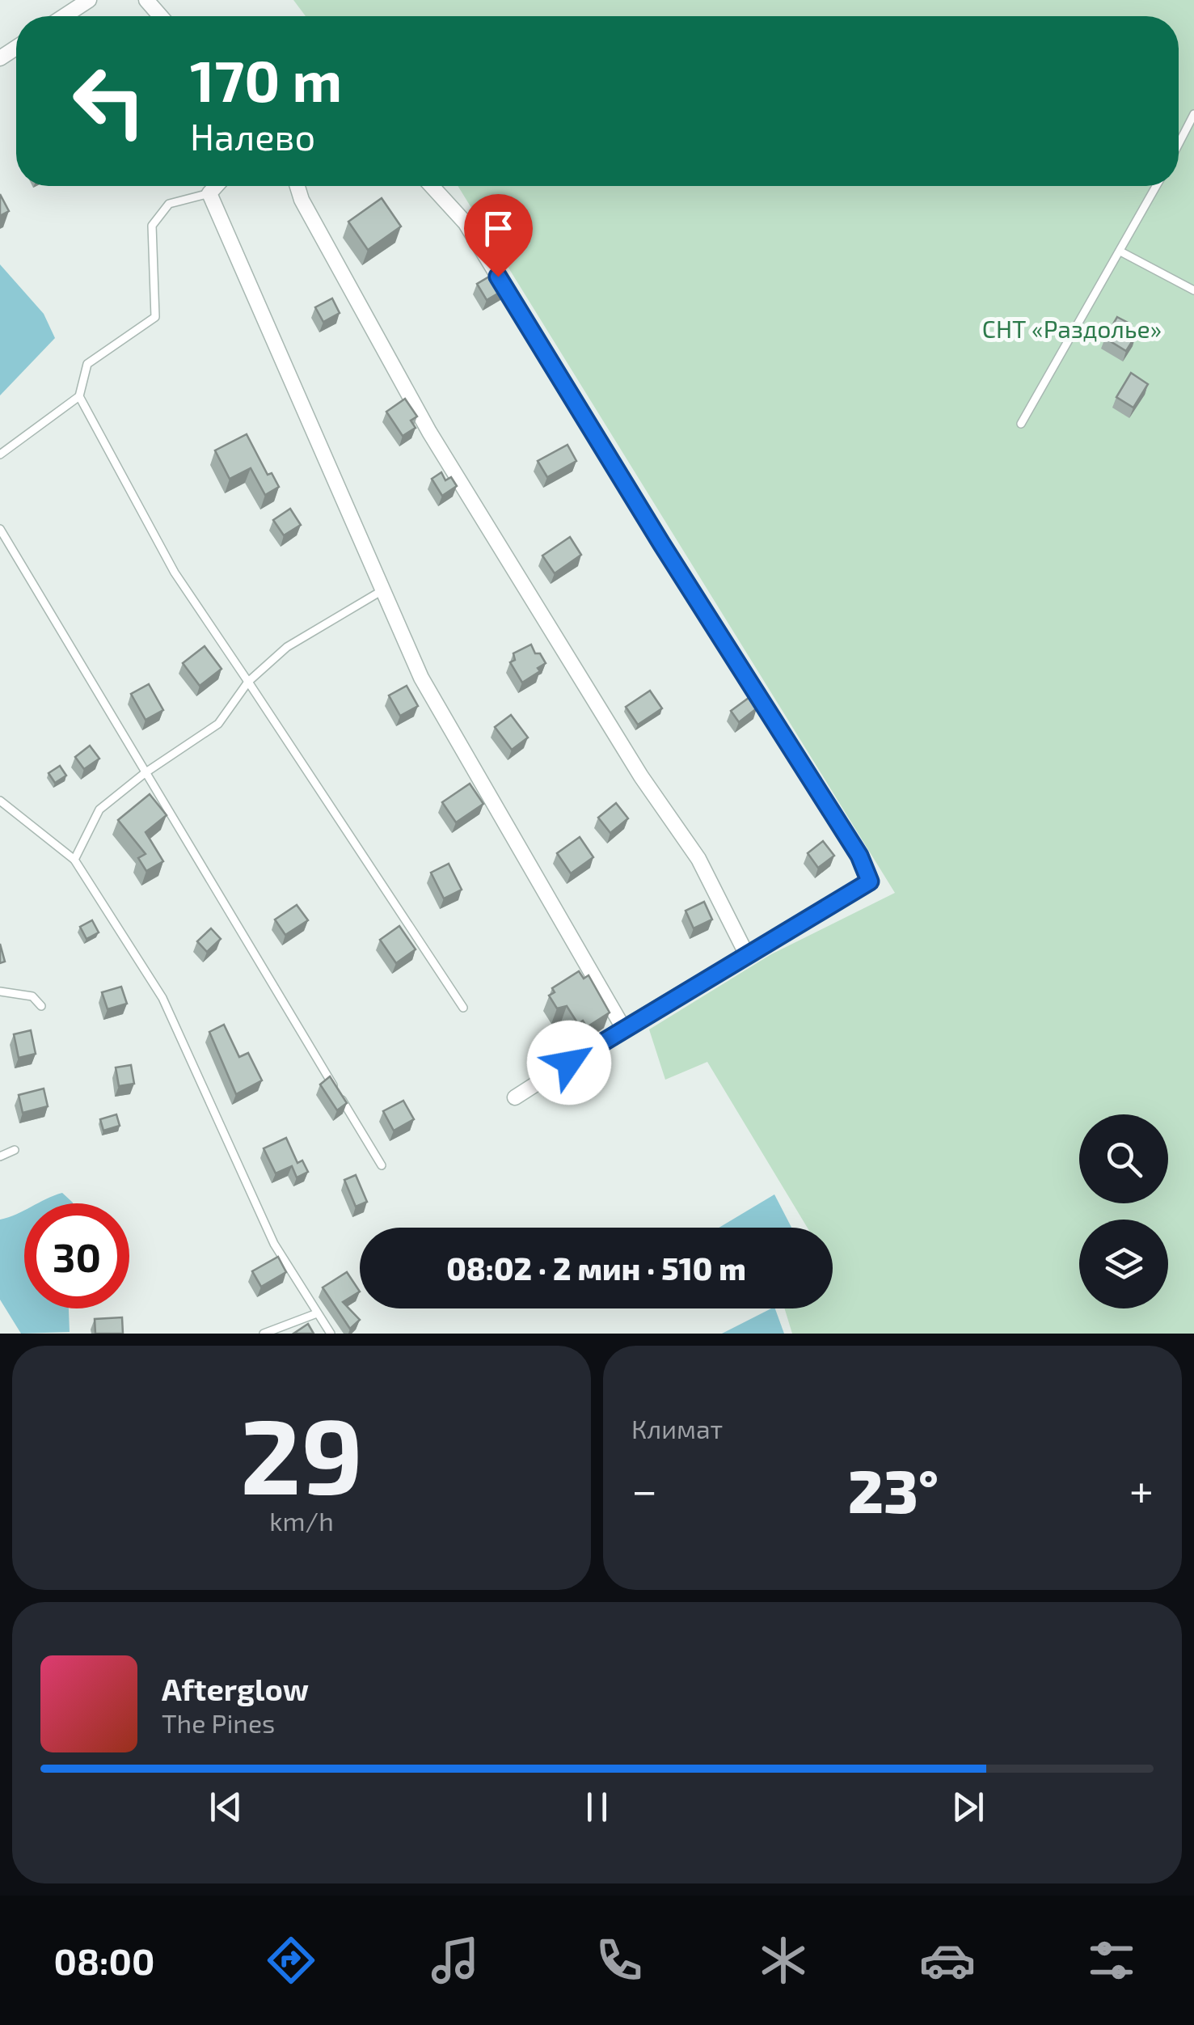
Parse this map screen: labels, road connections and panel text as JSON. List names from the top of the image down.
{
  "parks": ["СНТ «Раздолье»"],
  "page": {
    "turn": ["170 m", "Налево"],
    "limit": "30",
    "trip": "08:02 · 2 мин · 510 m",
    "tile": [
      ["29", "km/h"],
      "Климат"
    ],
    "heat": ["−", "23°", "+"],
    "song": ["Afterglow", "The Pines"],
    "tabs": "08:00"
  }
}
